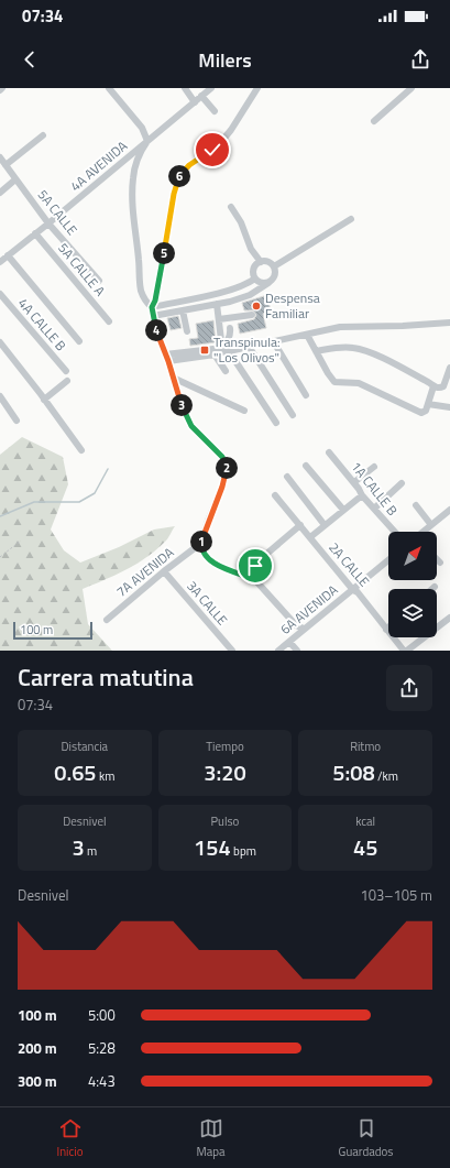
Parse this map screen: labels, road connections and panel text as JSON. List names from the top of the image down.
{
  "streets": {
    "street": [
      "4A AVENIDA",
      "5A CALLE",
      "5A CALLE A",
      "4A CALLE B",
      "1A CALLE B",
      "2A CALLE",
      "7A AVENIDA",
      "3A CALLE",
      "6A AVENIDA"
    ]
  },
  "crossings": [
    ["4A AVENIDA", "5A CALLE"],
    ["4A AVENIDA", "5A CALLE A"],
    ["2A CALLE", "6A AVENIDA"],
    ["7A AVENIDA", "3A CALLE"]
  ],
  "places": {
    "other": ["Despensa Familiar"],
    "transit": ["Transpinula: \"Los Olivos\""]
  },
  "scale_bar": "100 m",
  "north": "top right",
  "page": {
    "status": "07:34",
    "header": "Milers",
    "pins": [
      "6",
      "5",
      "4",
      "3",
      "2",
      "1"
    ],
    "scale": "100 m",
    "heading": ["Carrera matutina", "07:34"],
    "stats": [
      ["Distancia", "0.65 km"],
      ["Tiempo", "3:20"],
      ["Ritmo", "5:08 /km"],
      ["Desnivel", "3 m"],
      ["Pulso", "154 bpm"],
      ["kcal", "45"]
    ],
    "chart": ["Desnivel", "103–105 m"],
    "list": [
      {
        "name": "100 m",
        "note": "5:00"
      },
      {
        "name": "200 m",
        "note": "5:28"
      },
      {
        "name": "300 m",
        "note": "4:43"
      }
    ],
    "tabs": ["Inicio", "Mapa", "Guardados"]
  }
}
